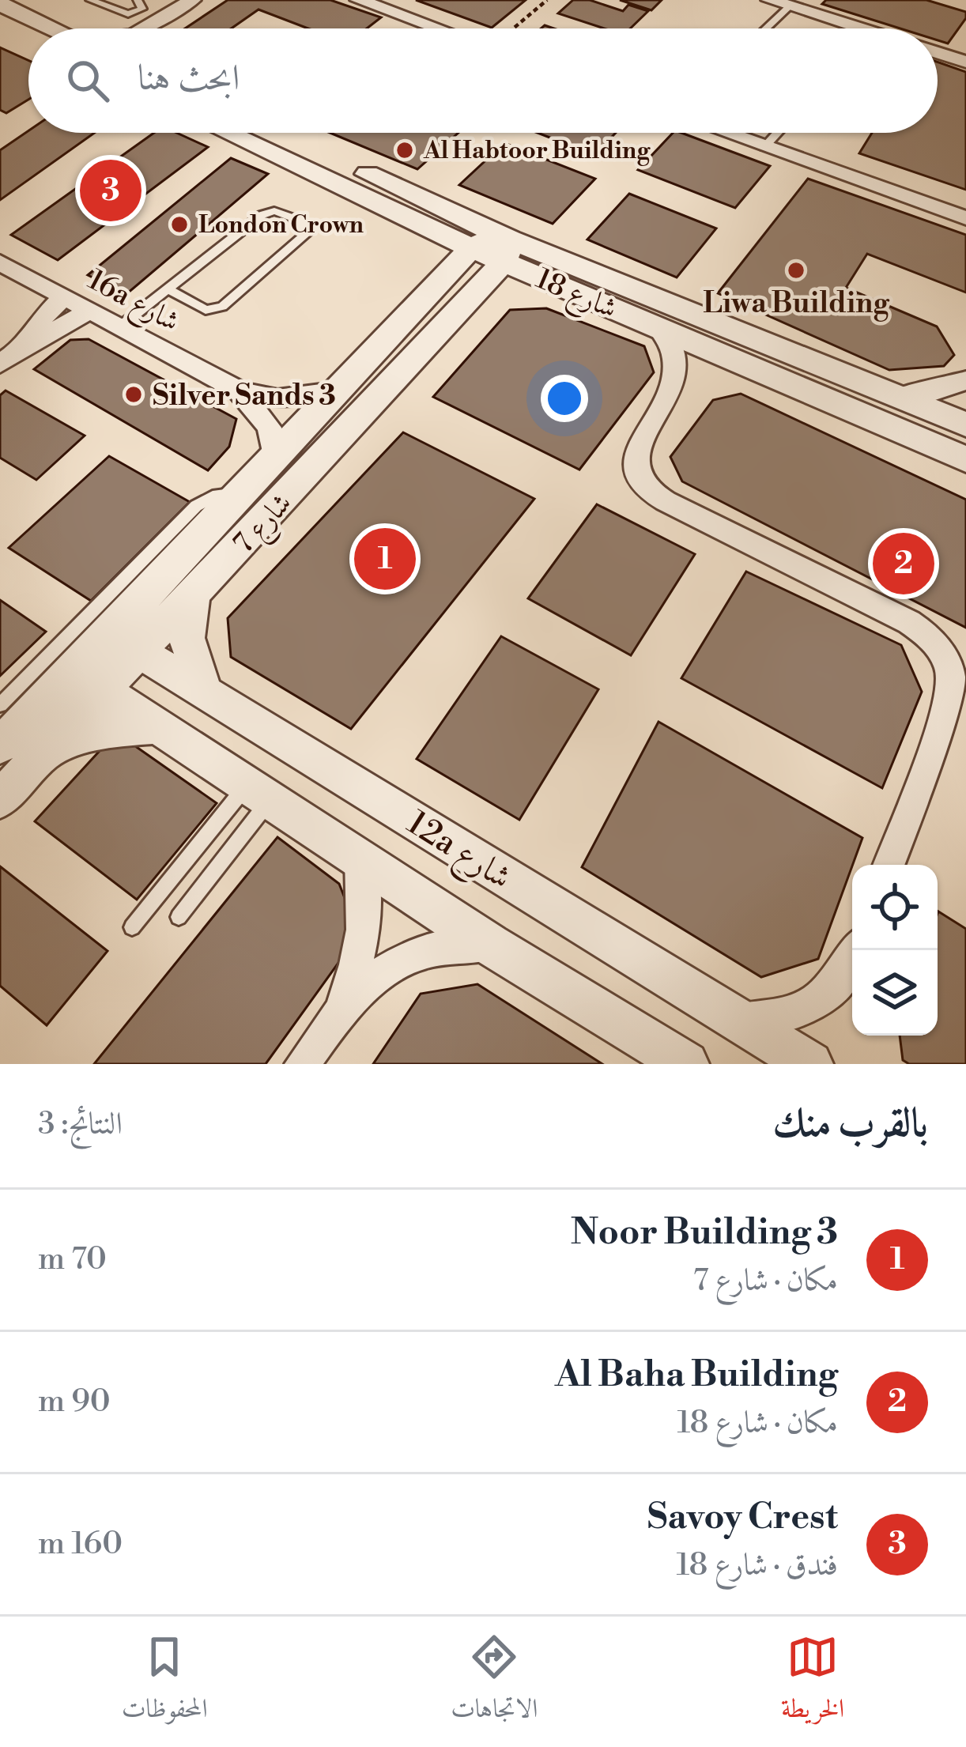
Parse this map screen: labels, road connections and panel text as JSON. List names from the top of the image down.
{
  "streets": {
    "street": [
      "شارع 18",
      "16a شارع",
      "شارع 7",
      "12a شارع"
    ]
  },
  "crossings": [
    ["شارع 18", "شارع 7"],
    ["16a شارع", "شارع 7"],
    ["شارع 7", "12a شارع"]
  ],
  "places": [
    "Al Habtoor Building",
    "London Crown",
    "Liwa Building",
    "Silver Sands 3"
  ],
  "page": {
    "search": "ابحث هنا",
    "pins": ["3", "1", "2"],
    "heading": ["بالقرب منك", "النتائج: 3"],
    "list": [
      {
        "mark": "1",
        "name": "Noor Building 3",
        "note": "مكان · شارع 7",
        "value": "70 m"
      },
      {
        "mark": "2",
        "name": "Al Baha Building",
        "note": "مكان · شارع 18",
        "value": "90 m"
      },
      {
        "mark": "3",
        "name": "Savoy Crest",
        "note": "فندق · شارع 18",
        "value": "160 m"
      }
    ],
    "nav": ["الخريطة", "الاتجاهات", "المحفوظات"]
  }
}
